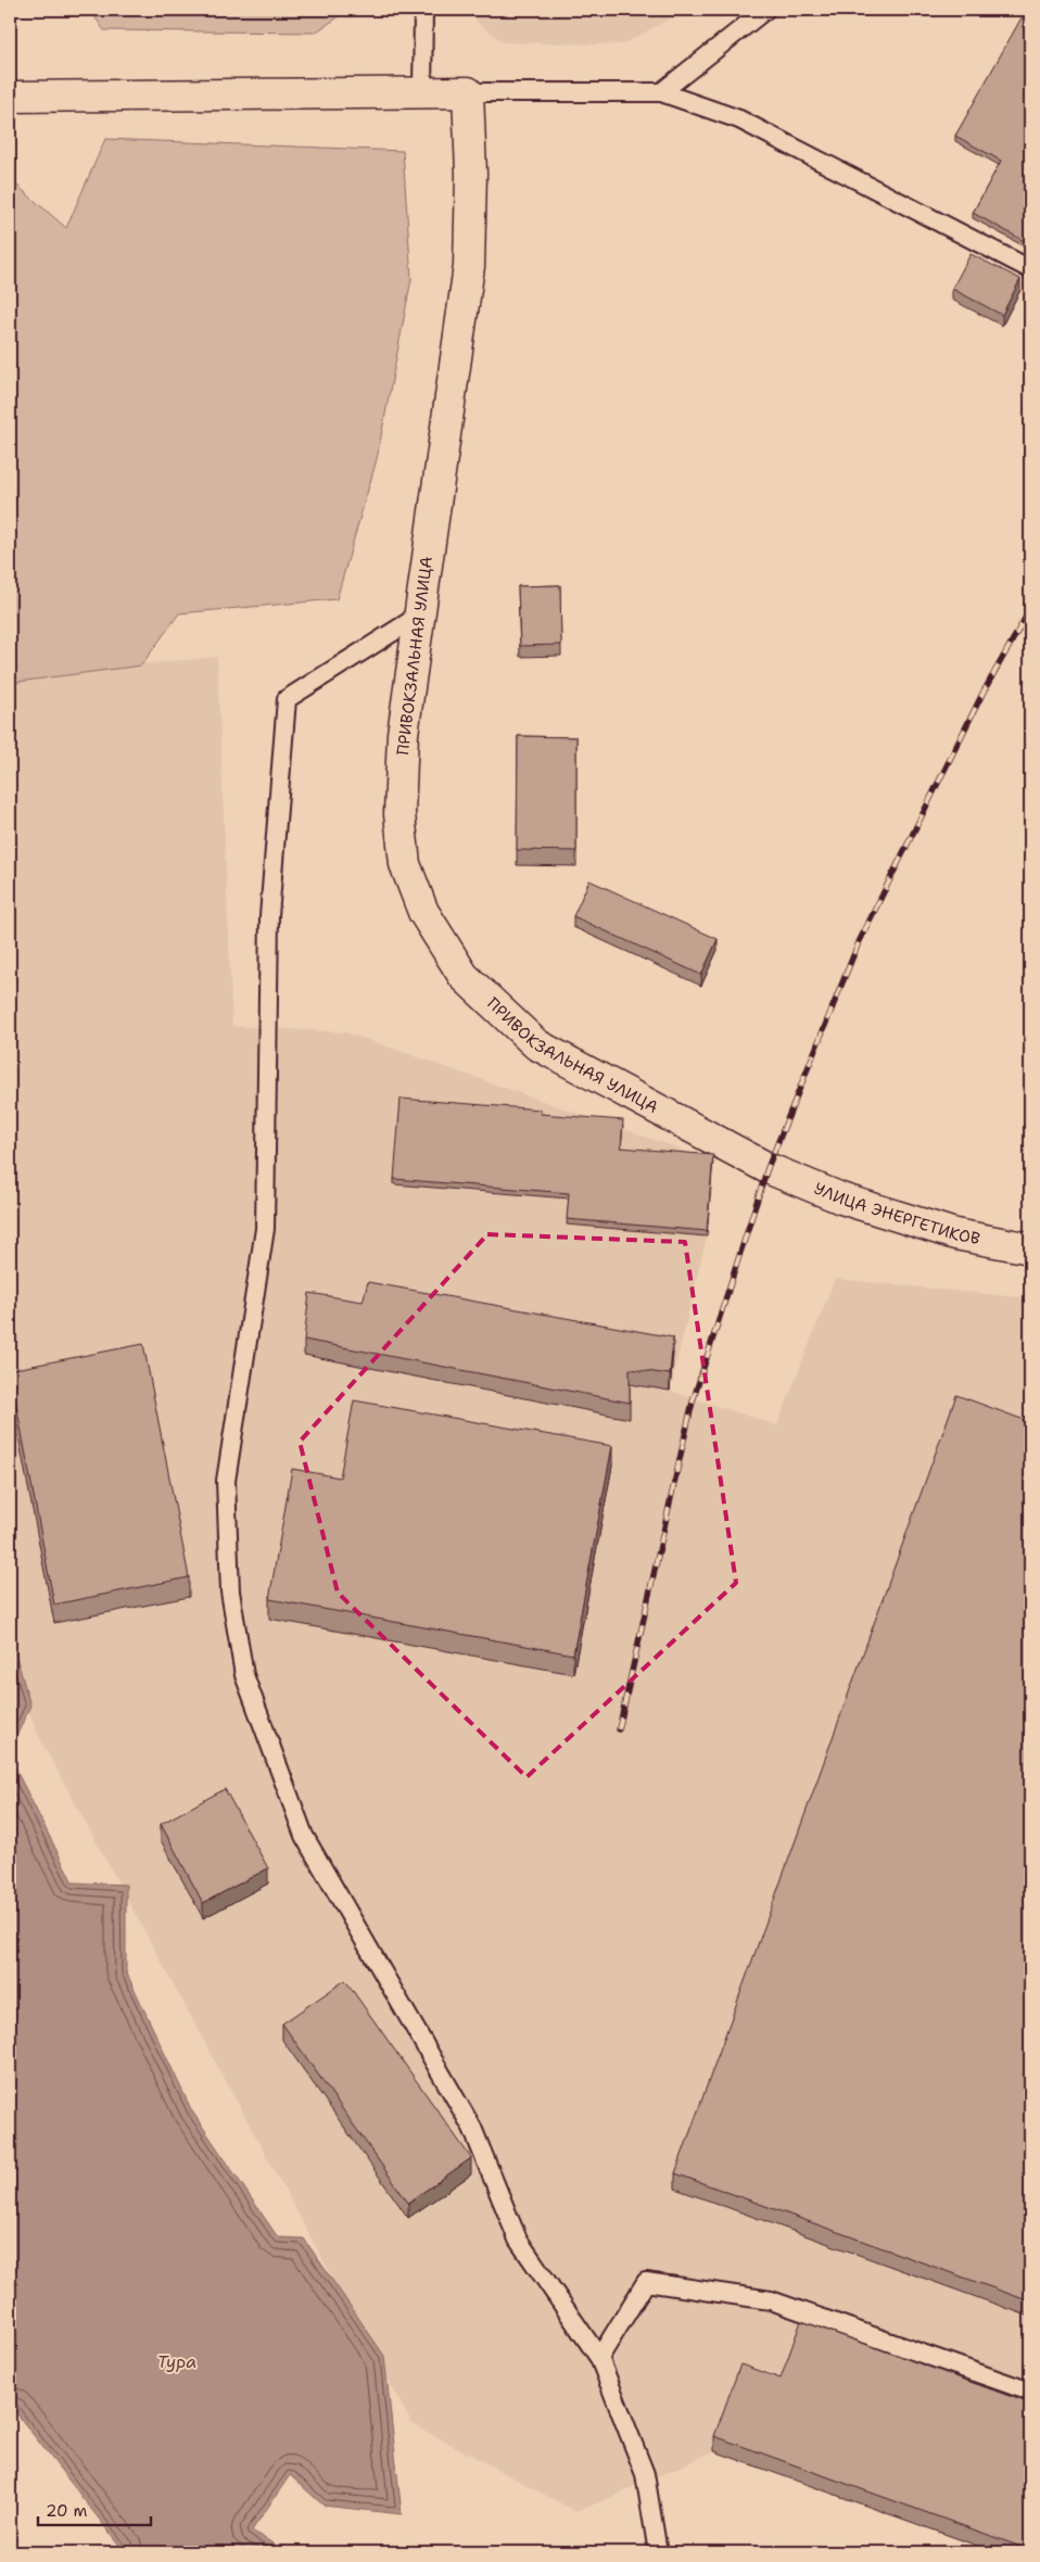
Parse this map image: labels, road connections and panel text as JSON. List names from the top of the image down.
{
  "streets": {
    "street": ["ПРИВОКЗАЛЬНАЯ УЛИЦА", "УЛИЦА ЭНЕРГЕТИКОВ"]
  },
  "crossings": [
    ["ПРИВОКЗАЛЬНАЯ УЛИЦА", "УЛИЦА ЭНЕРГЕТИКОВ"]
  ],
  "water": ["Тура"],
  "scale_bar": "20 m"
}
